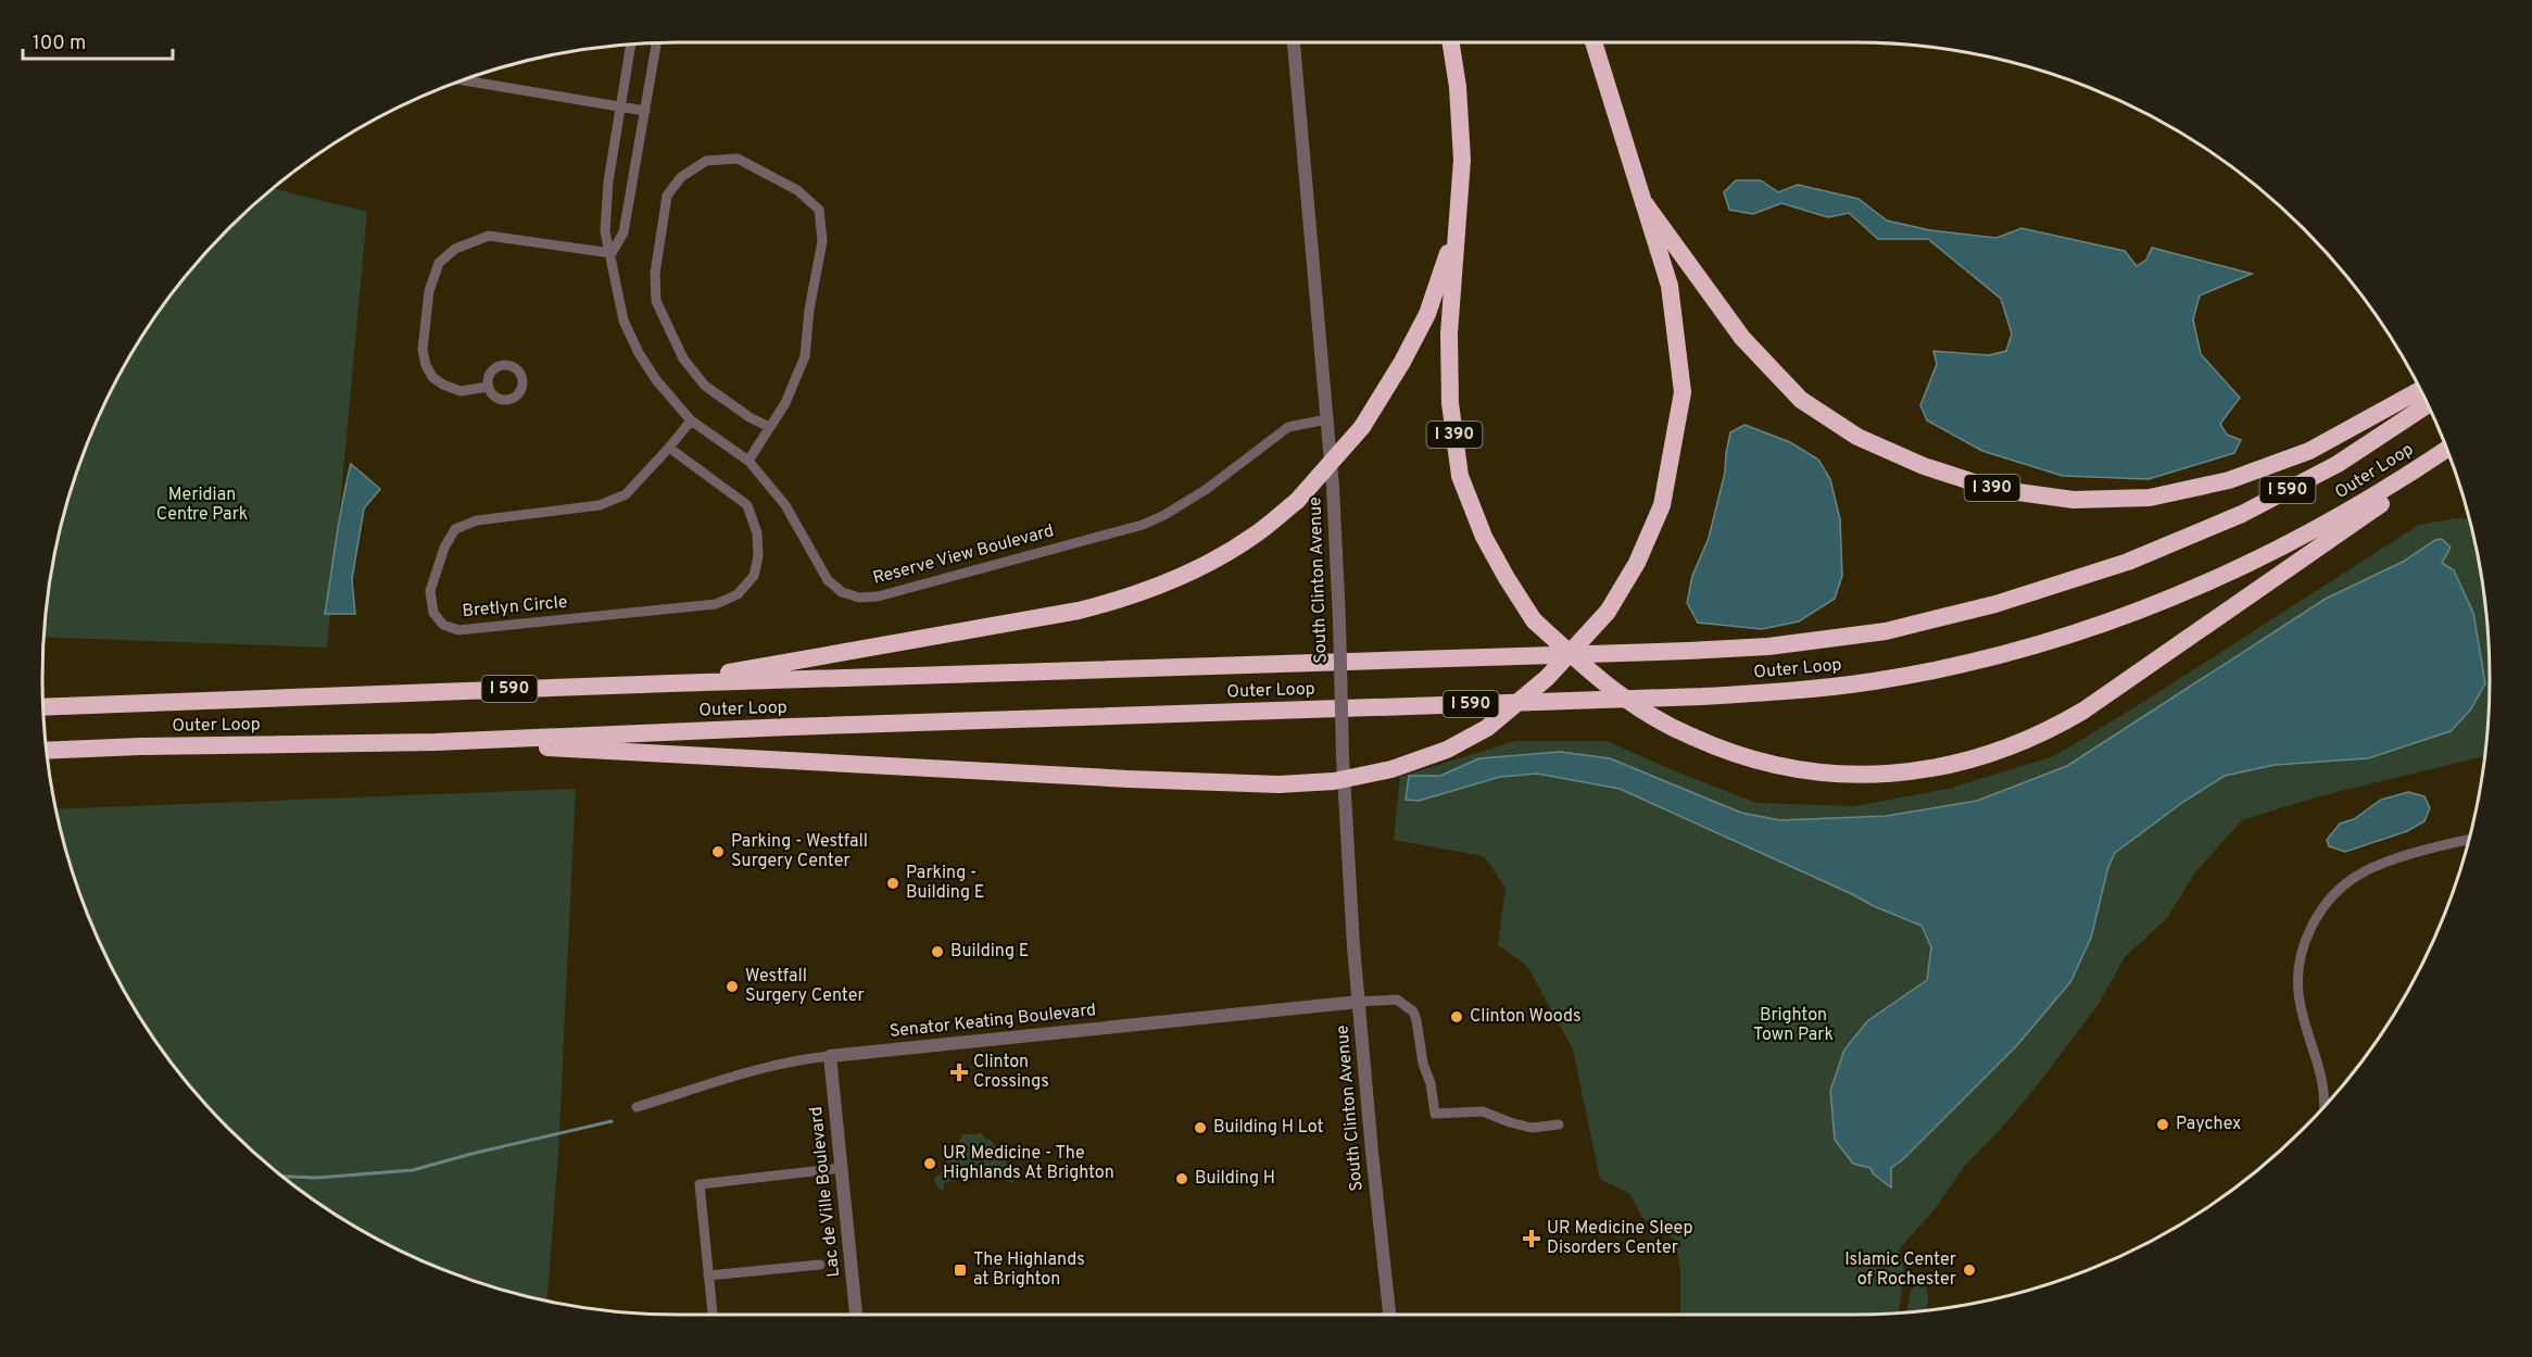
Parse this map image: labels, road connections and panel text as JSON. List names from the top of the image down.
{
  "streets": {
    "highway": ["I 390", "Outer Loop", "I 590"],
    "street": [
      "Reserve View Boulevard",
      "South Clinton Avenue",
      "Bretlyn Circle",
      "Senator Keating Boulevard",
      "Lac de Ville Boulevard"
    ]
  },
  "crossings": [
    ["Reserve View Boulevard", "South Clinton Avenue"],
    ["Reserve View Boulevard", "Bretlyn Circle"],
    ["South Clinton Avenue", "Senator Keating Boulevard"],
    ["Senator Keating Boulevard", "Lac de Ville Boulevard"]
  ],
  "parks": ["Meridian Centre Park", "Brighton Town Park"],
  "places": {
    "other": [
      "Parking - Westfall Surgery Center",
      "Parking - Building E",
      "Building E",
      "Westfall Surgery Center",
      "Clinton Woods",
      "Paychex",
      "Building H Lot",
      "UR Medicine - The Highlands At Brighton",
      "Building H",
      "Islamic Center of Rochester"
    ],
    "health": ["Clinton Crossings", "UR Medicine Sleep Disorders Center"],
    "transit": ["The Highlands at Brighton"]
  },
  "scale_bar": "100 m"
}
